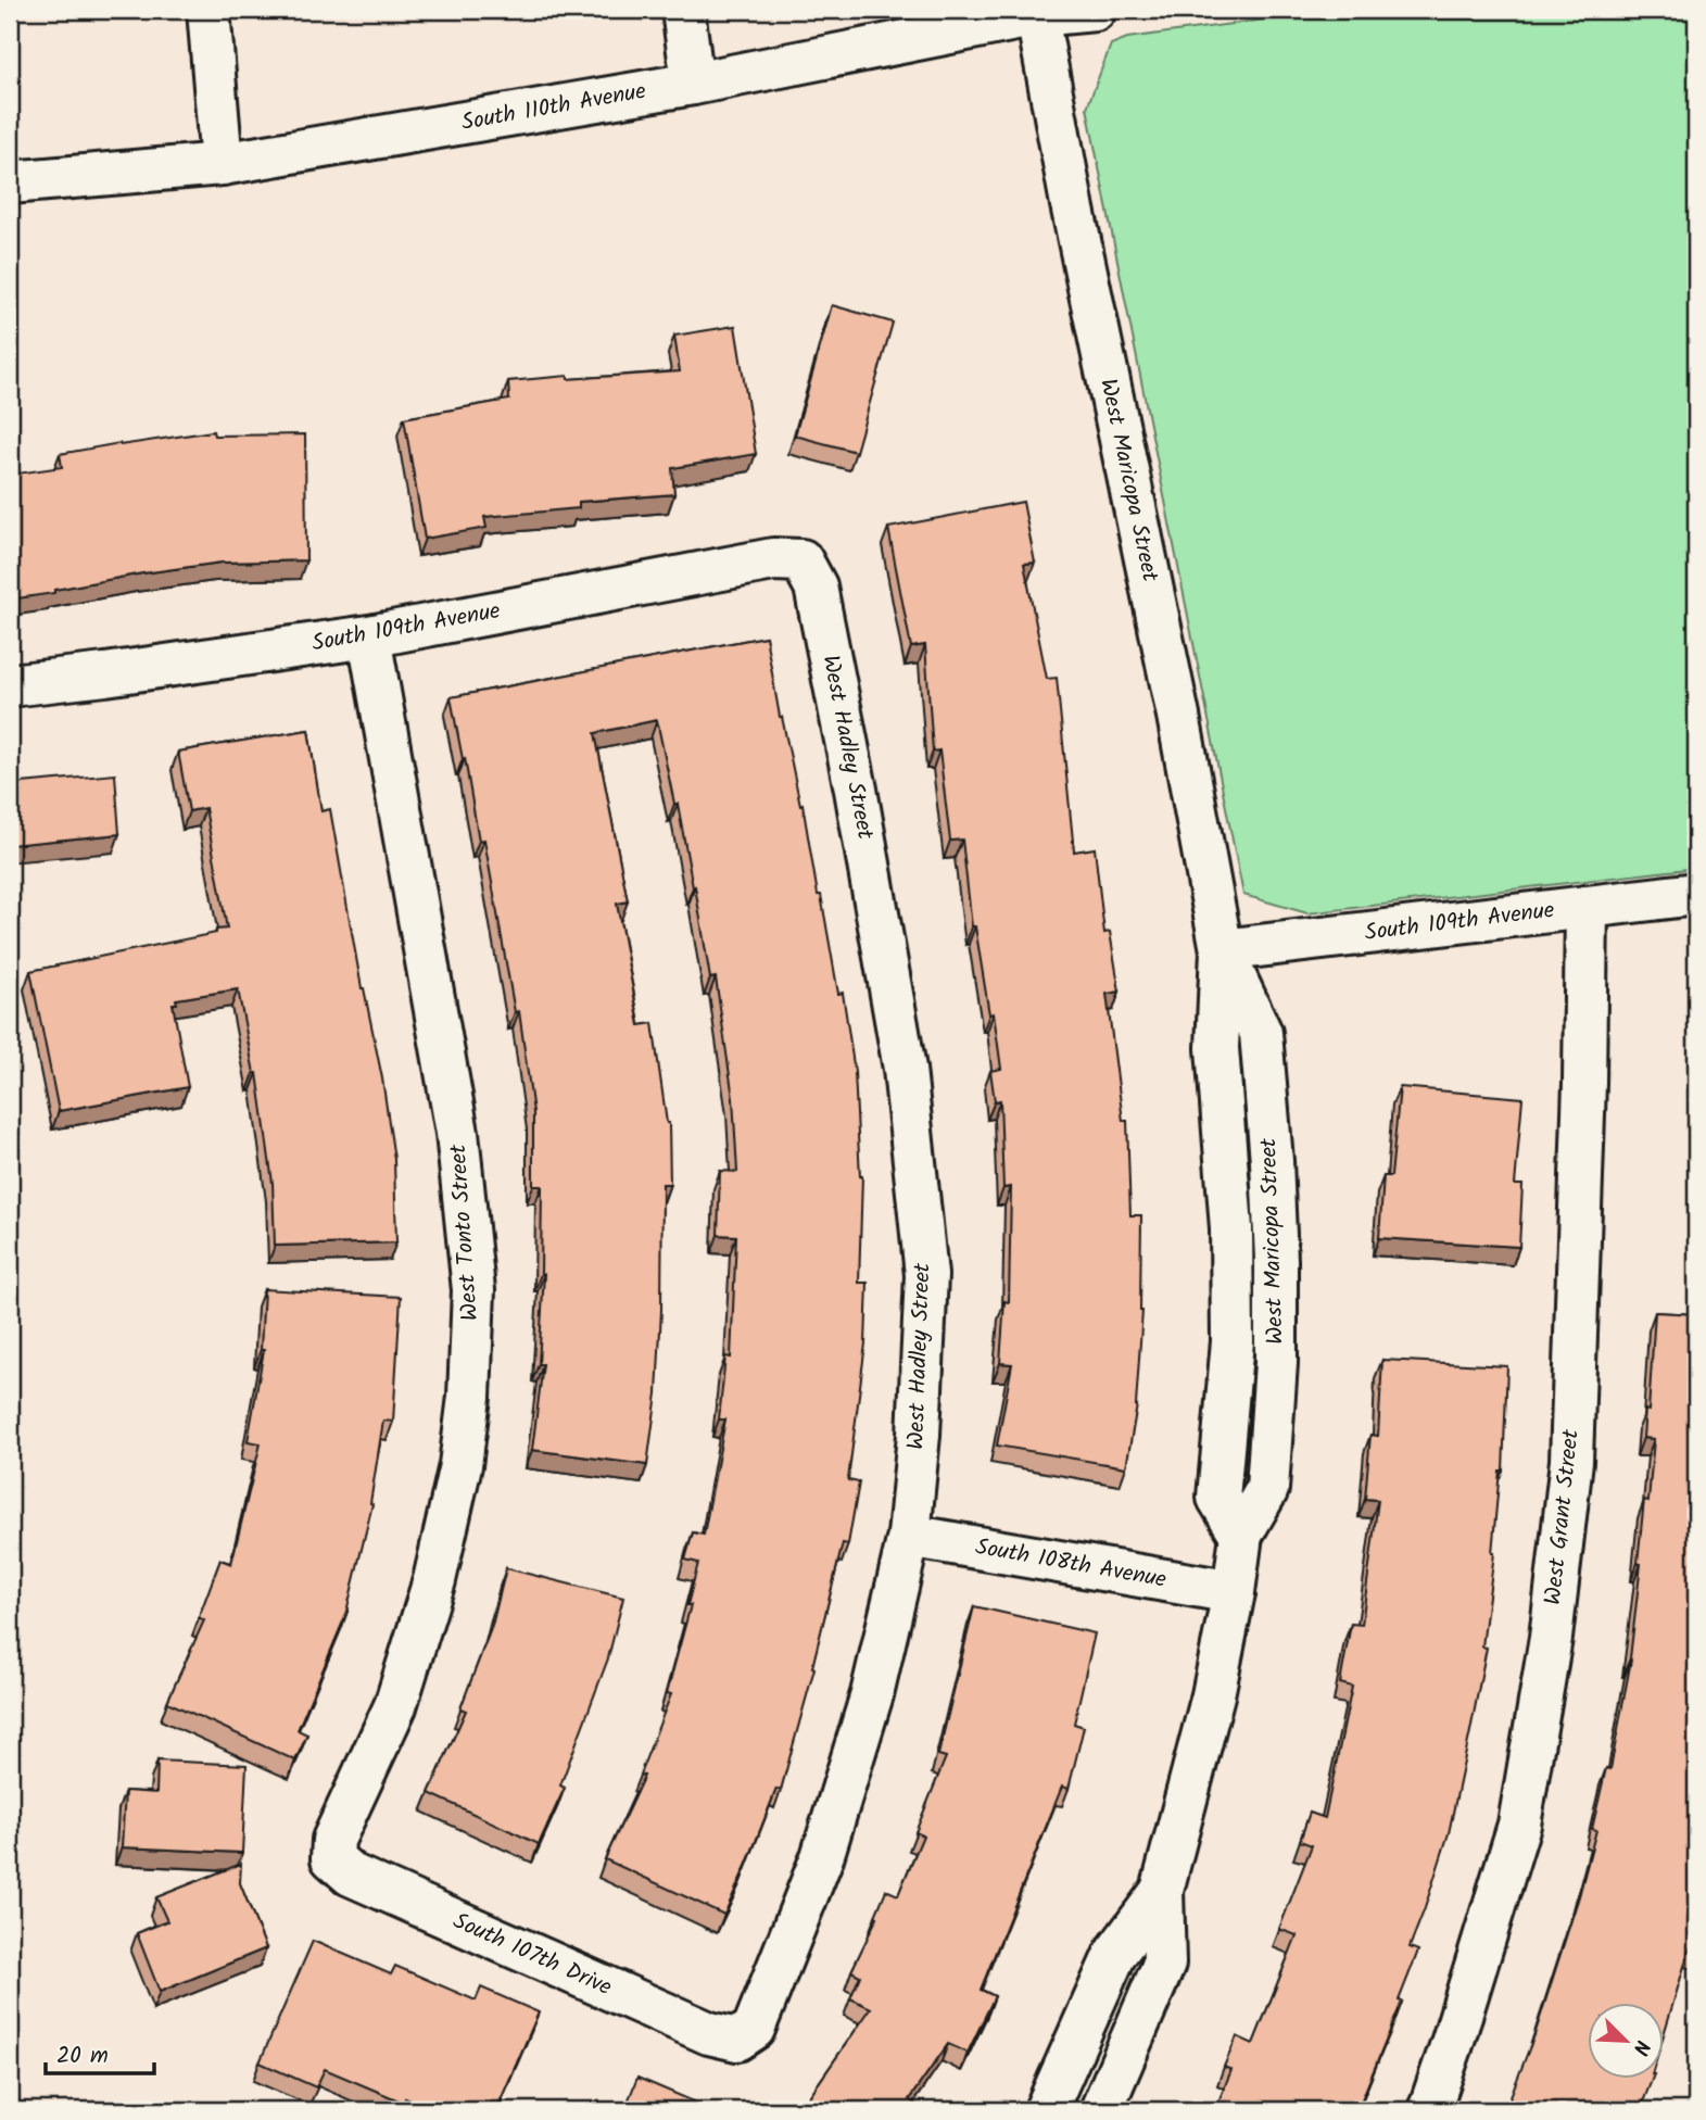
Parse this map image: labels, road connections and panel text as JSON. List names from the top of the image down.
{
  "streets": {
    "street": [
      "South 110th Avenue",
      "West Maricopa Street",
      "South 109th Avenue",
      "West Hadley Street",
      "West Tonto Street",
      "West Grant Street",
      "South 108th Avenue",
      "South 107th Drive"
    ]
  },
  "crossings": [
    ["South 110th Avenue", "West Maricopa Street"],
    ["West Maricopa Street", "South 109th Avenue"],
    ["West Maricopa Street", "South 108th Avenue"],
    ["South 109th Avenue", "West Hadley Street"],
    ["South 109th Avenue", "West Tonto Street"],
    ["South 109th Avenue", "West Grant Street"],
    ["West Hadley Street", "South 108th Avenue"],
    ["West Hadley Street", "South 107th Drive"],
    ["West Tonto Street", "South 107th Drive"]
  ],
  "scale_bar": "20 m",
  "north": "bottom right"
}
